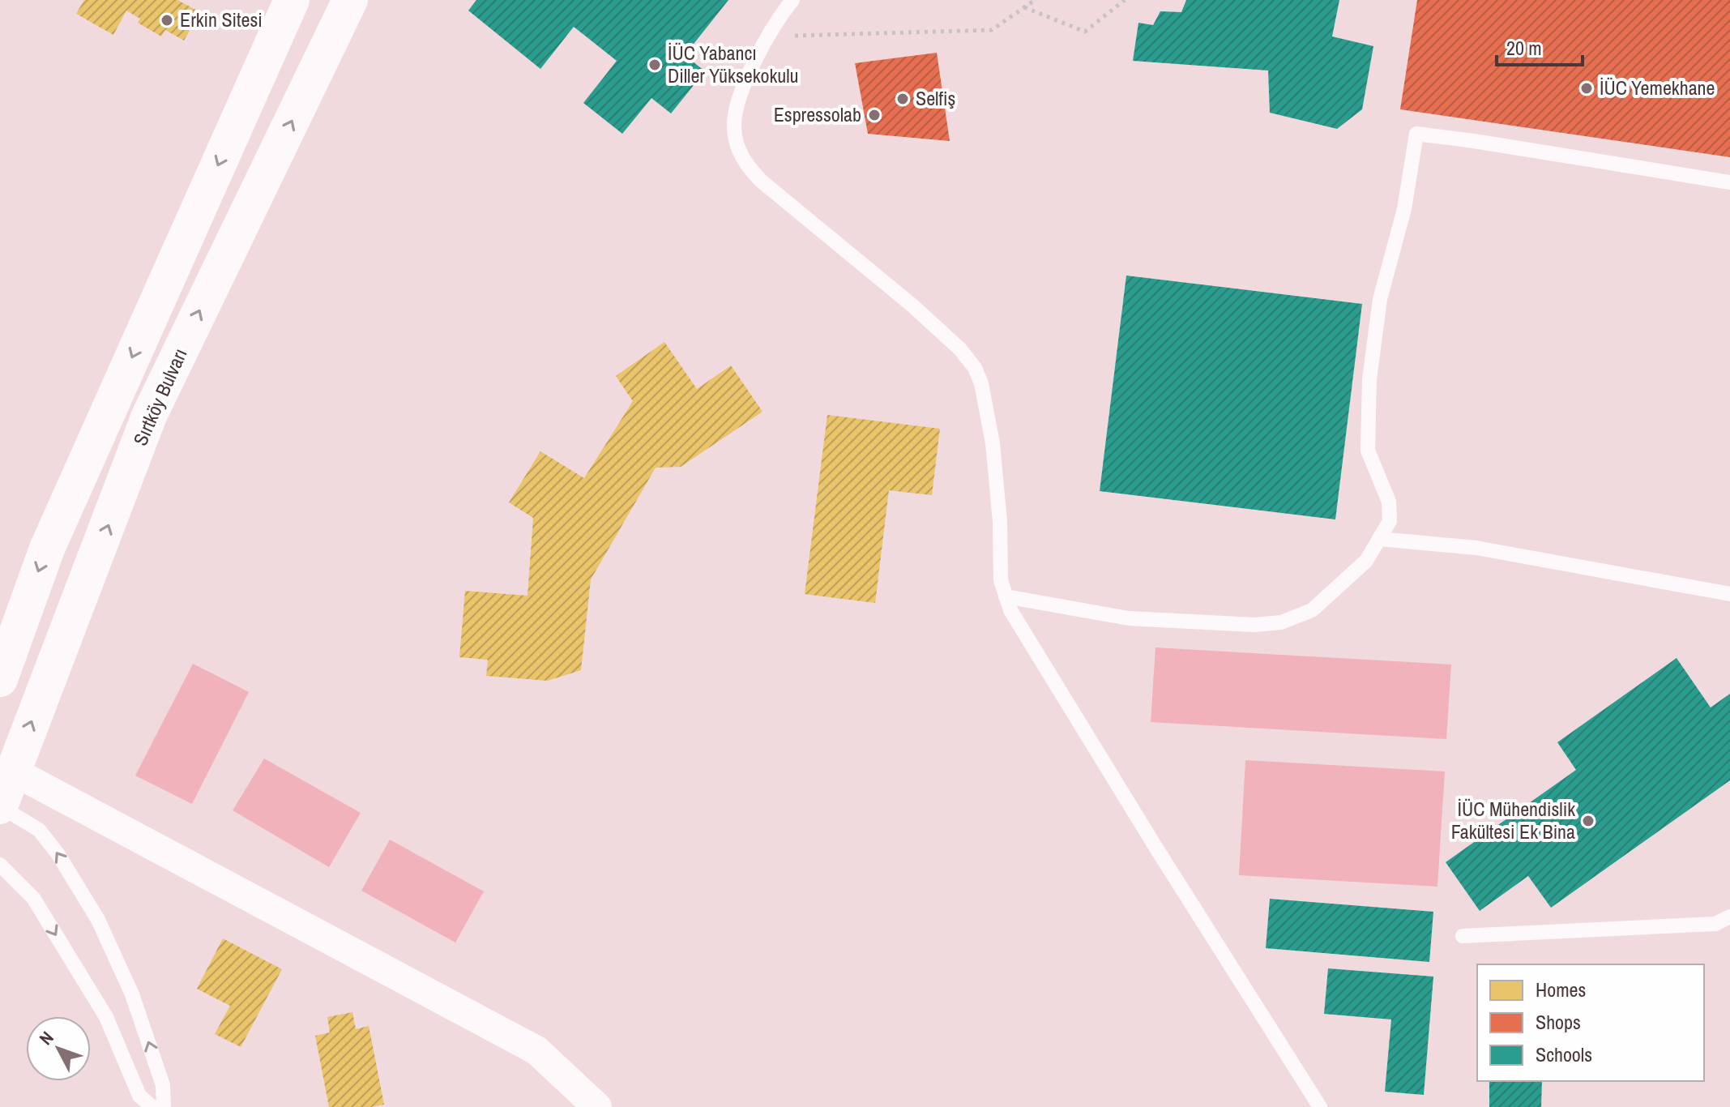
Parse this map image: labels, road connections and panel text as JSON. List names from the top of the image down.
{
  "streets": {
    "main road": ["Sırtköy Bulvarı"]
  },
  "places": [
    "Erkin Sitesi",
    "İÜC Yabancı Diller Yüksekokulu",
    "İÜC Yemekhane",
    "Selfiş",
    "Espressolab",
    "İÜC Mühendislik Fakültesi Ek Bina"
  ],
  "legend": ["Homes", "Shops", "Schools"],
  "scale_bar": "20 m",
  "north": "top left"
}
